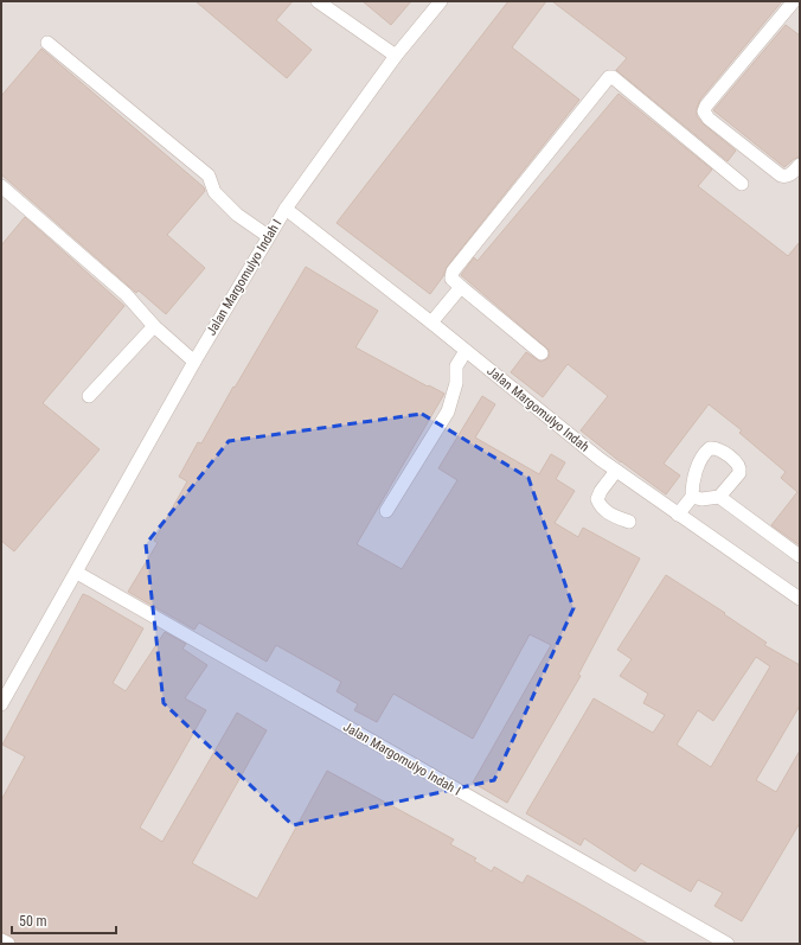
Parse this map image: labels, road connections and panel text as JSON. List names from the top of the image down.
{
  "streets": {
    "lane": ["Jalan Margomulyo Indah I", "Jalan Margomulyo Indah"]
  },
  "crossings": [
    ["Jalan Margomulyo Indah I", "Jalan Margomulyo Indah"]
  ],
  "scale_bar": "50 m"
}
